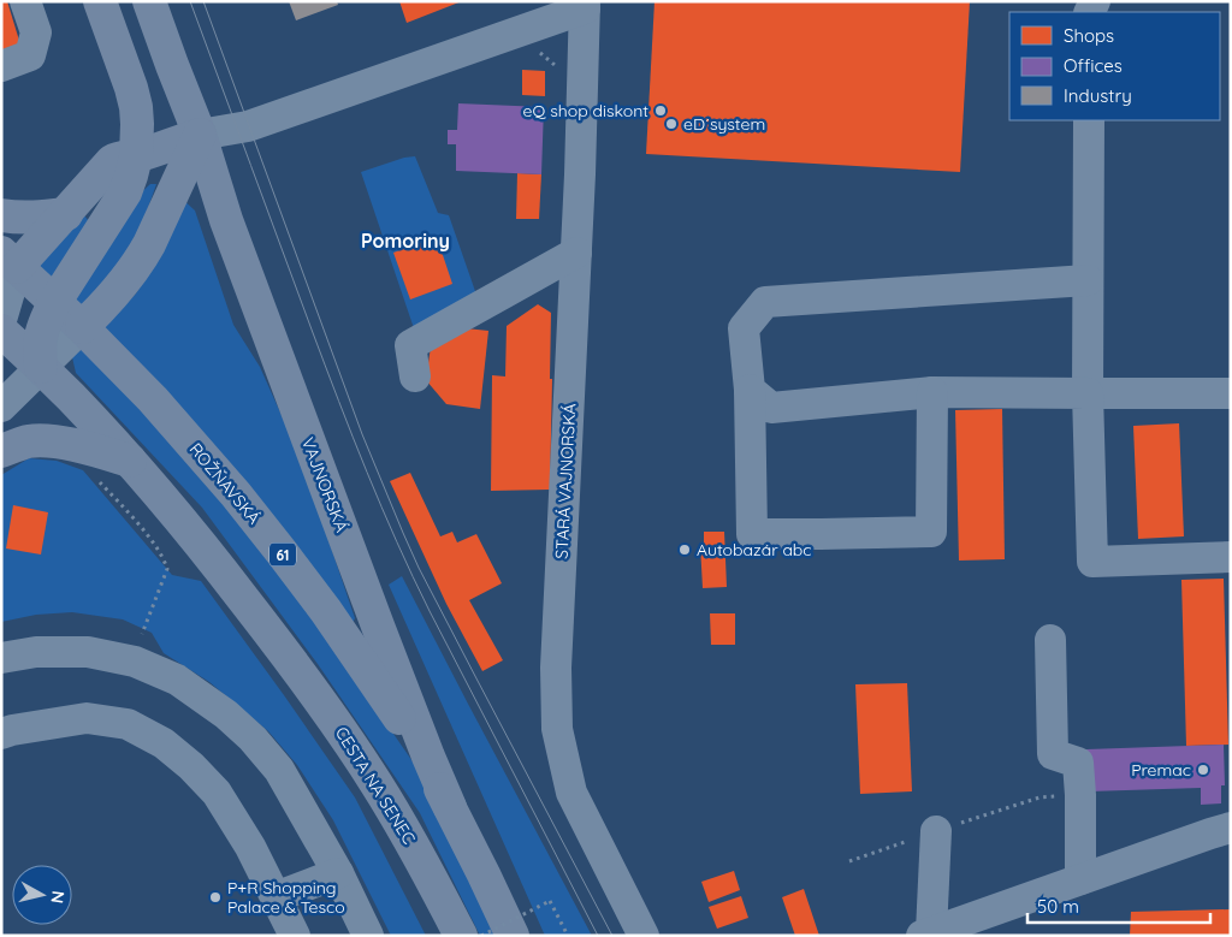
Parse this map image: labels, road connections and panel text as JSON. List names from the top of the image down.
{
  "streets": {
    "main road": [
      "ROŽŇAVSKÁ",
      "VAJNORSKÁ",
      "61",
      "CESTA NA SENEC"
    ],
    "street": ["STARÁ VAJNORSKÁ"]
  },
  "crossings": [
    ["STARÁ VAJNORSKÁ", "VAJNORSKÁ"],
    ["ROŽŇAVSKÁ", "VAJNORSKÁ"],
    ["ROŽŇAVSKÁ", "61"],
    ["VAJNORSKÁ", "61"]
  ],
  "districts": ["Pomoriny"],
  "places": [
    "eQ shop diskont",
    "eD´system",
    "Autobazár abc",
    "Premac",
    "P+R Shopping Palace & Tesco"
  ],
  "legend": ["Shops", "Offices", "Industry"],
  "scale_bar": "50 m",
  "north": "right"
}
